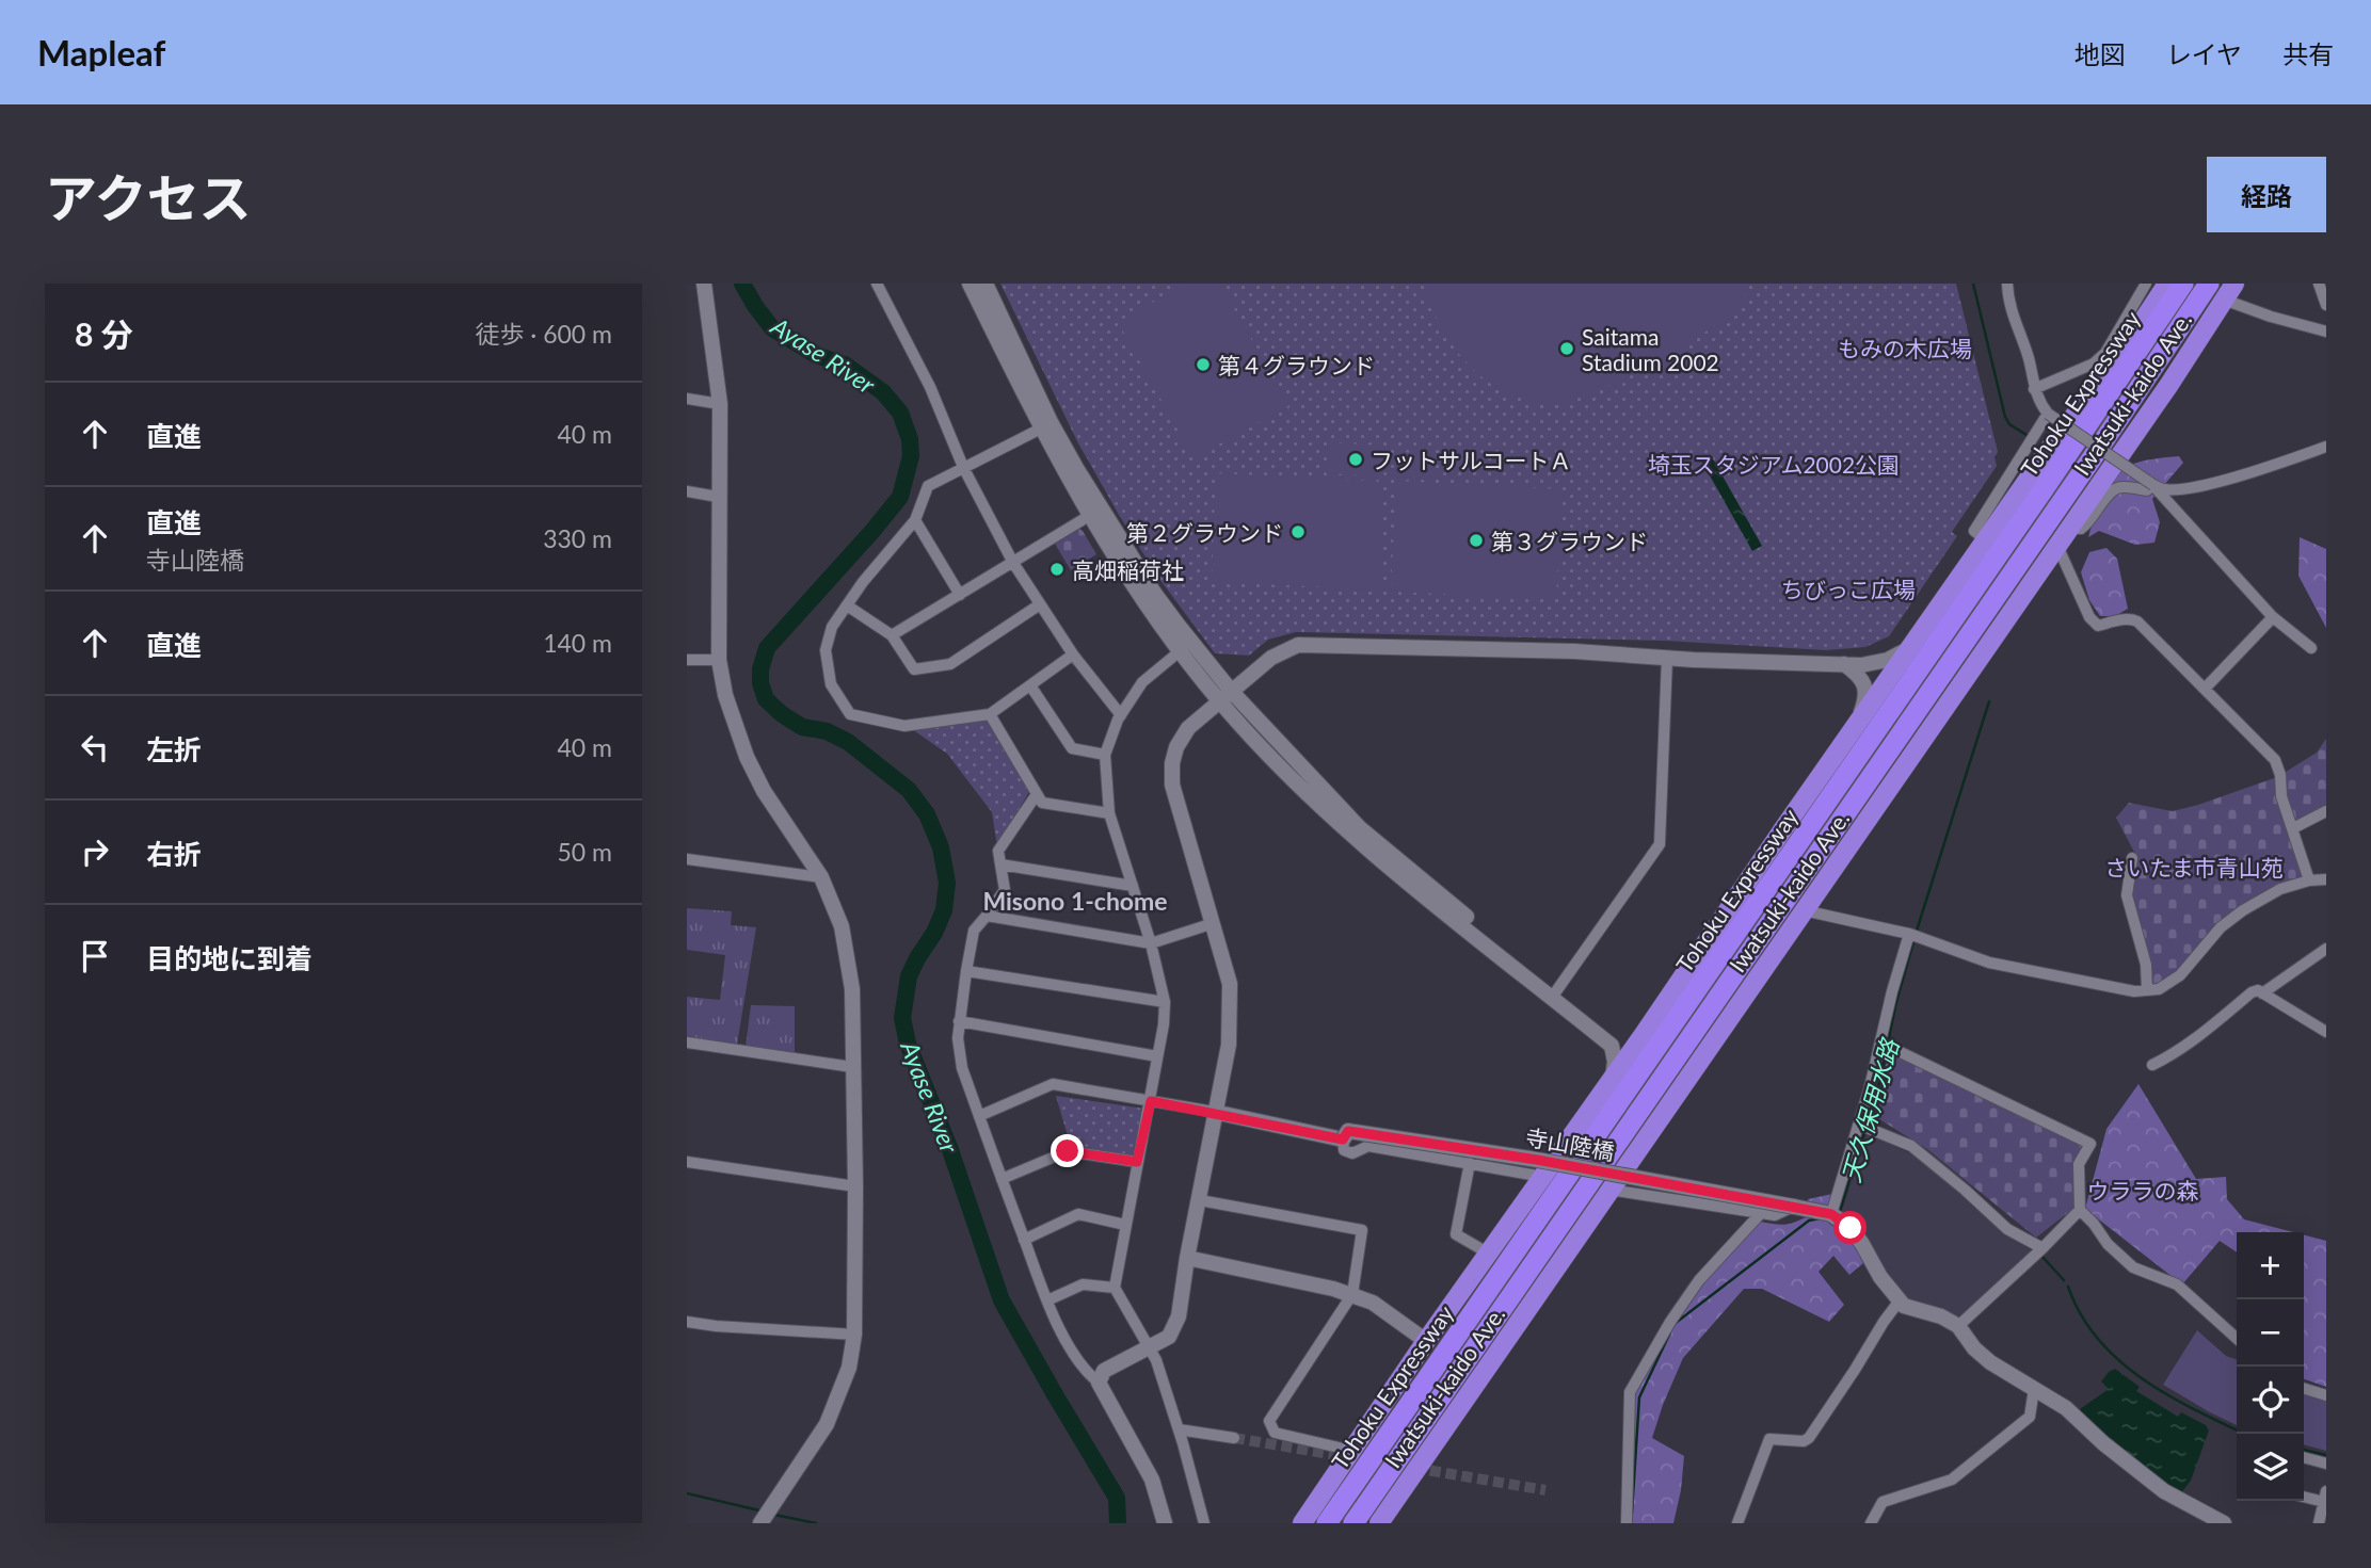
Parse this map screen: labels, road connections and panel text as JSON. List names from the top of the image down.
{
  "streets": {
    "highway": ["Tohoku Expressway", "Iwatsuki-kaido Ave."],
    "street": ["寺山陸橋"]
  },
  "districts": ["Misono 1-chome"],
  "water": ["Ayase River", "天久保用水路"],
  "parks": [
    "もみの木広場",
    "埼玉スタジアム2002公園",
    "ちびっこ広場",
    "さいたま市青山苑",
    "ウララの森"
  ],
  "places": [
    "Saitama Stadium 2002",
    "第４グラウンド",
    "フットサルコートＡ",
    "第２グラウンド",
    "第３グラウンド",
    "高畑稲荷社"
  ],
  "page": {
    "header": "Mapleaf",
    "nav": ["地図", "レイヤ", "共有"],
    "title": "アクセス",
    "buttons": "経路",
    "heading": ["8 分", "徒歩 · 600 m"],
    "list": [
      ["直進", "40 m"],
      ["直進", "寺山陸橋", "330 m"],
      ["直進", "140 m"],
      ["左折", "40 m"],
      ["右折", "50 m"],
      "目的地に到着"
    ],
    "map_buttons": ["+", "−"]
  }
}
